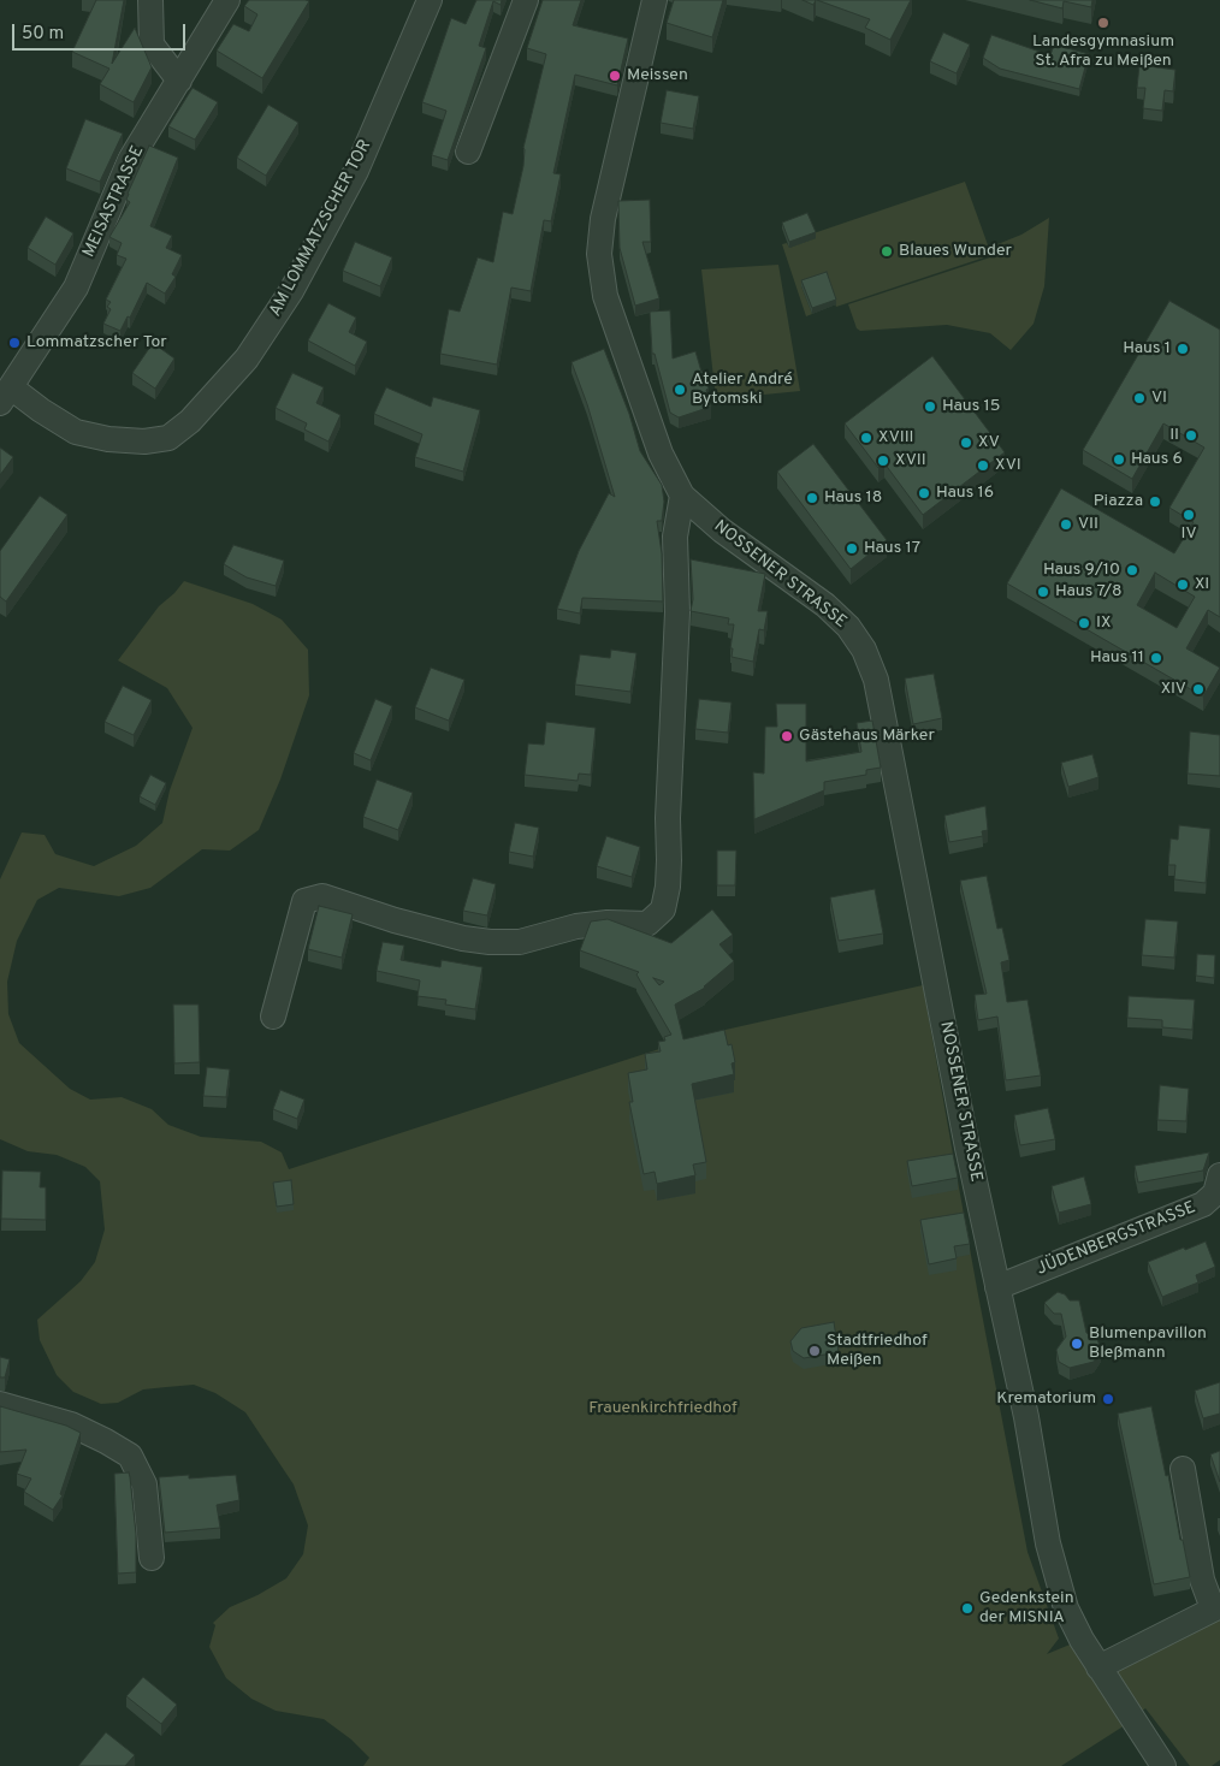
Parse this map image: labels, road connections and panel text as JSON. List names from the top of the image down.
{
  "streets": {
    "street": [
      "MEISASTRASSE",
      "AM LOMMATZSCHER TOR",
      "NOSSENER STRASSE",
      "JÜDENBERGSTRASSE"
    ]
  },
  "crossings": [
    ["MEISASTRASSE", "AM LOMMATZSCHER TOR"],
    ["NOSSENER STRASSE", "JÜDENBERGSTRASSE"]
  ],
  "parks": ["Frauenkirchfriedhof"],
  "places": [
    "Landesgymnasium St. Afra zu Meißen",
    "Meissen",
    "Blaues Wunder",
    "Lommatzscher Tor",
    "Haus 1",
    "Atelier André Bytomski",
    "VI",
    "Haus 15",
    "II",
    "XVIII",
    "XV",
    "Haus 6",
    "XVII",
    "XVI",
    "Haus 16",
    "Haus 18",
    "Piazza",
    "IV",
    "VII",
    "Haus 17",
    "Haus 9/10",
    "XI",
    "Haus 7/8",
    "IX",
    "Haus 11",
    "XIV",
    "Gästehaus Märker",
    "Blumenpavillon Bleßmann",
    "Stadtfriedhof Meißen",
    "Krematorium",
    "Gedenkstein der MISNIA"
  ],
  "scale_bar": "50 m"
}
